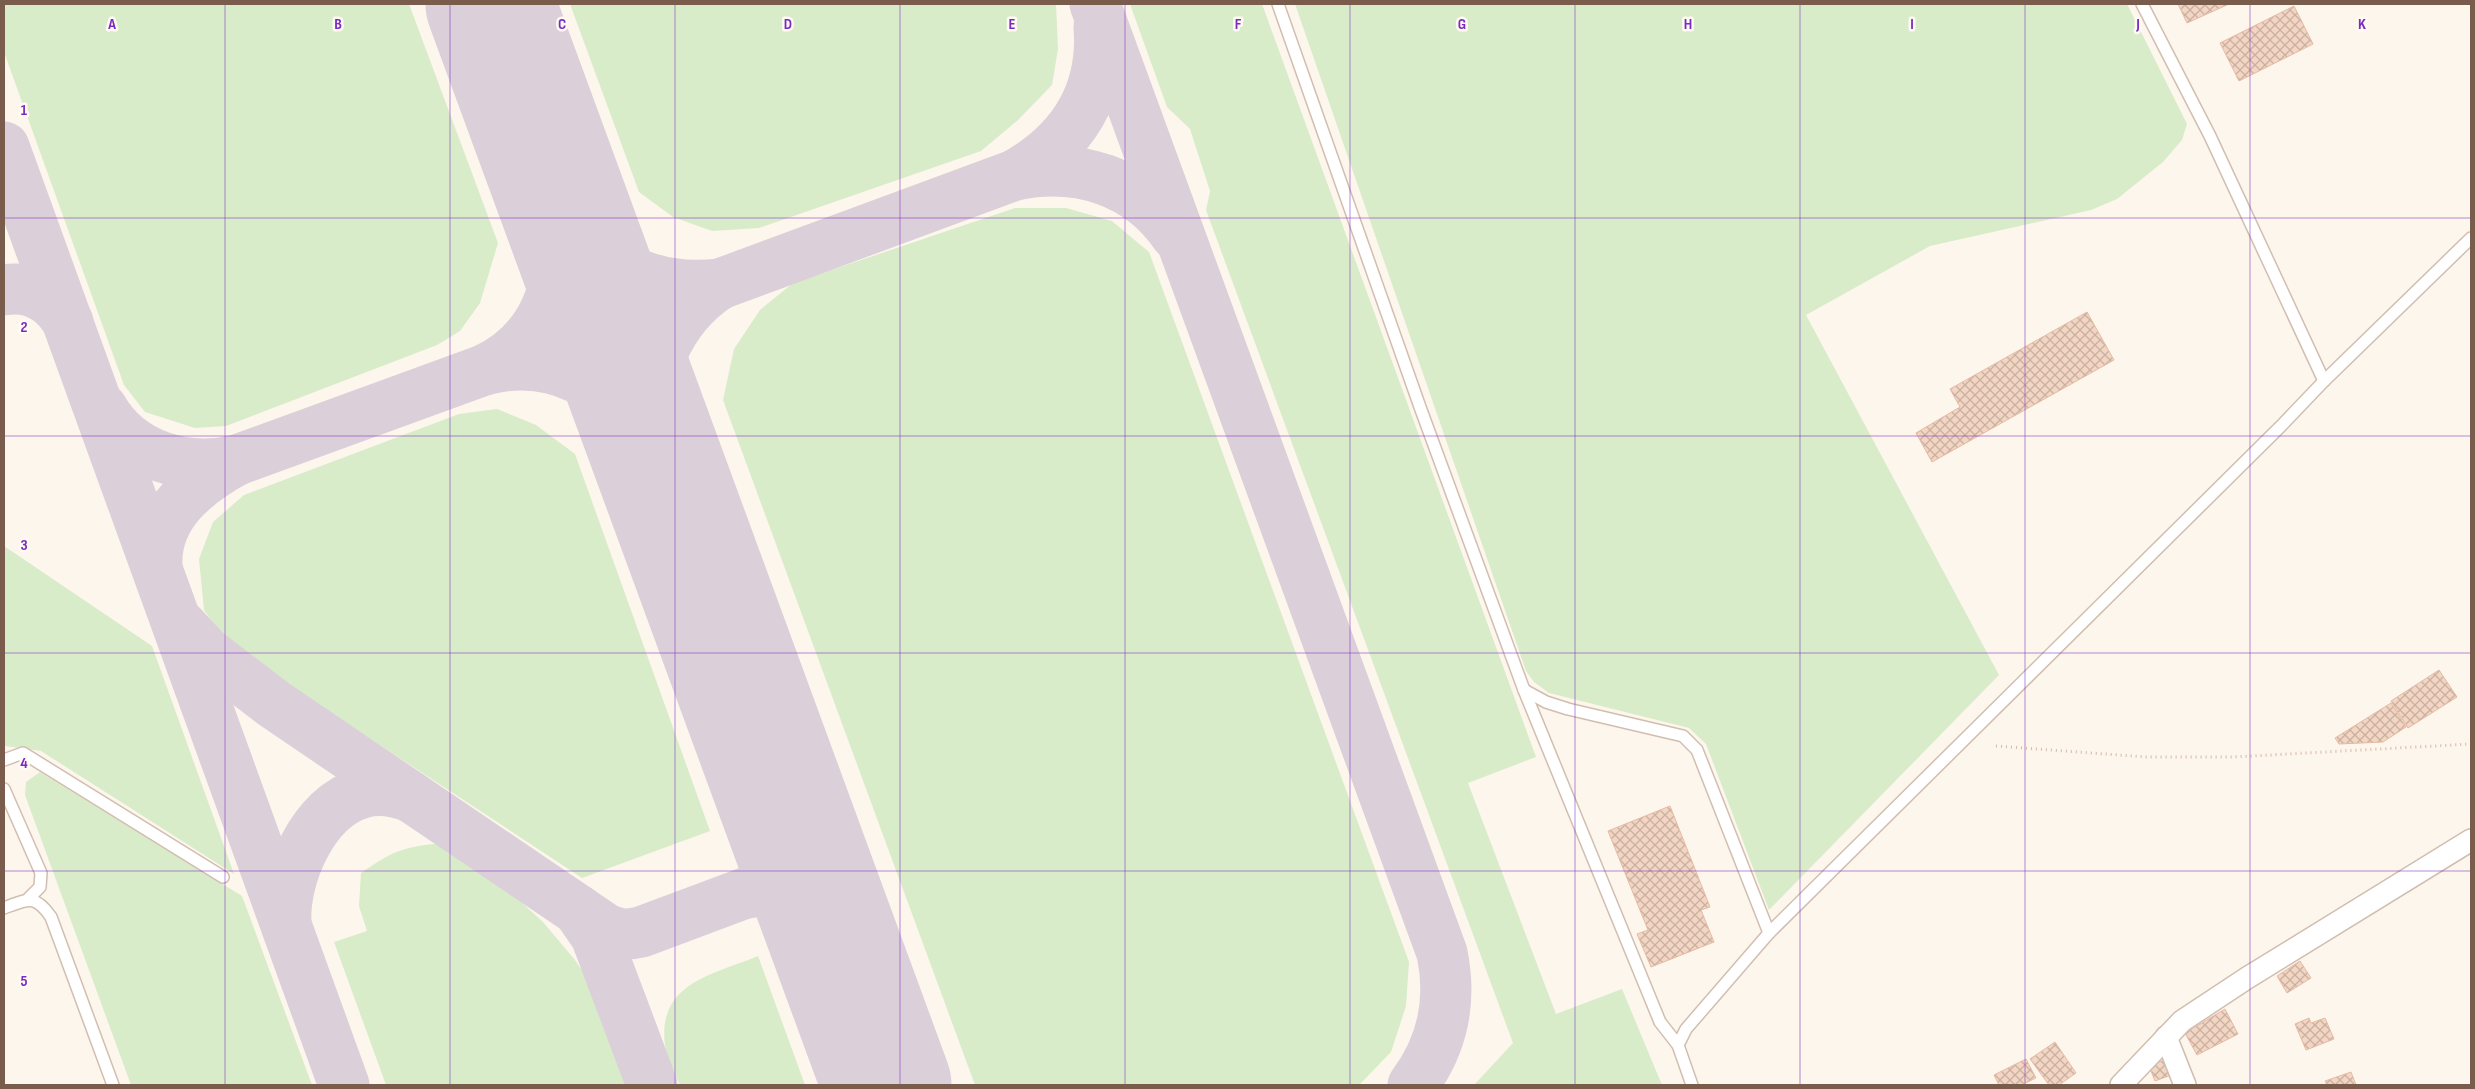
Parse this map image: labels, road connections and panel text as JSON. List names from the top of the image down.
{
  "grid": {
    "columns": [
      "A",
      "B",
      "C",
      "D",
      "E",
      "F",
      "G",
      "H",
      "I",
      "J",
      "K"
    ],
    "rows": [
      "1",
      "2",
      "3",
      "4",
      "5"
    ]
  }
}
